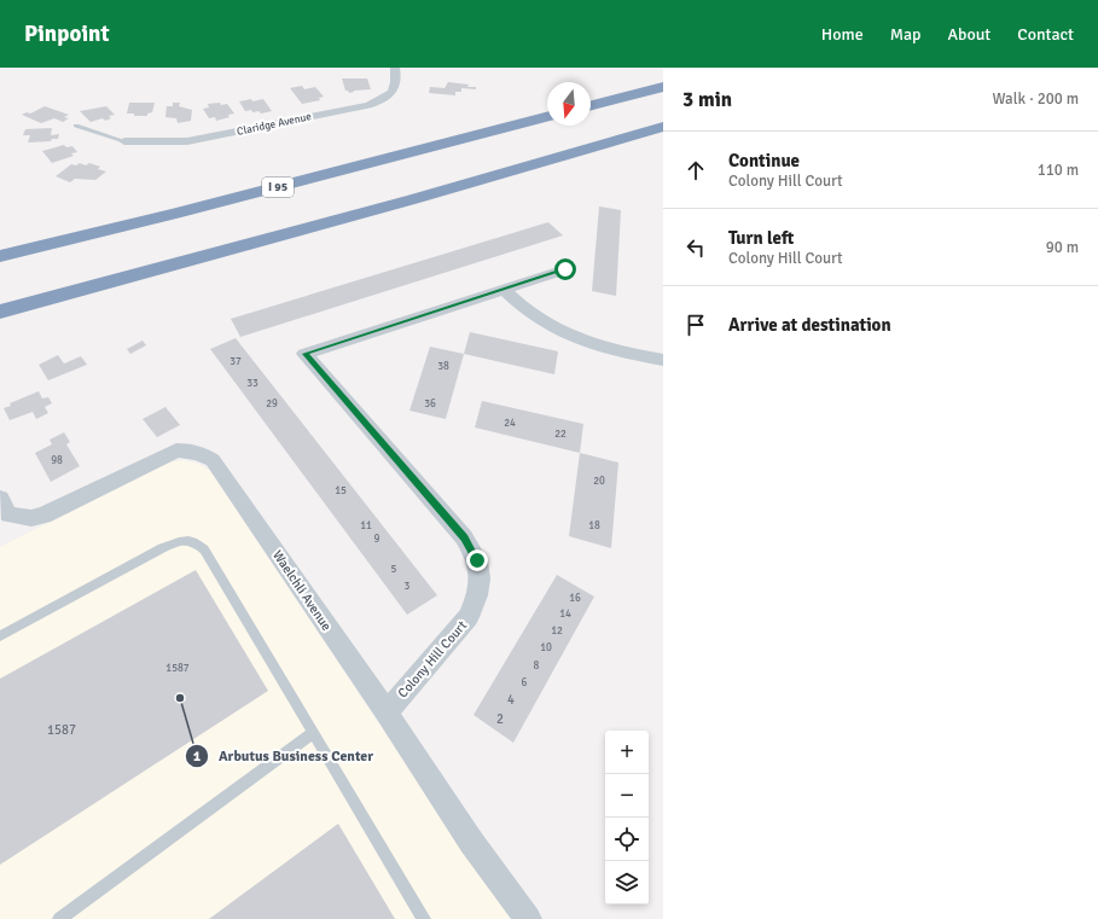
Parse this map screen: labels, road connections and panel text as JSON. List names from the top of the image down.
{
  "streets": {
    "highway": ["I 95"],
    "street": ["Claridge Avenue", "Waelchli Avenue", "Colony Hill Court"]
  },
  "crossings": [
    ["Waelchli Avenue", "Colony Hill Court"]
  ],
  "places": ["Arbutus Business Center"],
  "house_numbers": [
    "37",
    "38",
    "33",
    "29",
    "36",
    "24",
    "22",
    "98",
    "20",
    "15",
    "11",
    "18",
    "9",
    "5",
    "3",
    "16",
    "14",
    "12",
    "10",
    "8",
    "1587",
    "6",
    "4",
    "2",
    "1587"
  ],
  "north": "bottom",
  "page": {
    "header": "Pinpoint",
    "nav": [
      "Home",
      "Map",
      "About",
      "Contact"
    ],
    "heading": ["3 min", "Walk · 200 m"],
    "list": [
      ["Continue", "Colony Hill Court", "110 m"],
      ["Turn left", "Colony Hill Court", "90 m"],
      "Arrive at destination"
    ],
    "map_buttons": ["+", "−"]
  }
}
